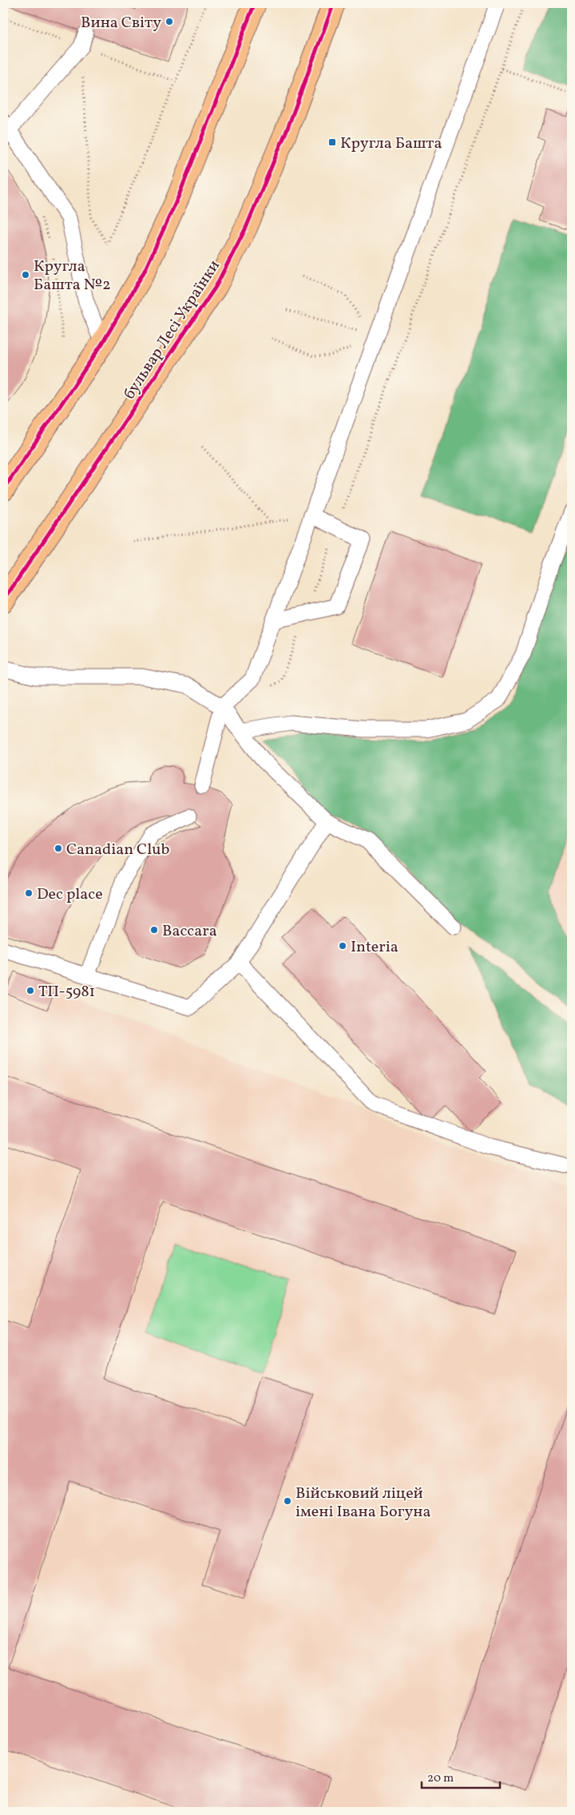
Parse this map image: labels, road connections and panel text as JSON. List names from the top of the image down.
{
  "streets": {
    "main road": ["бульвар Лесі Українки"]
  },
  "places": {
    "other": [
      "Вина Світу",
      "Кругла Башта №2",
      "Canadian Club",
      "Dec place",
      "Baccara",
      "Interia",
      "ТП-5981",
      "Військовий ліцей імені Івана Богуна"
    ],
    "transit": ["Кругла Башта"]
  },
  "scale_bar": "20 m"
}
